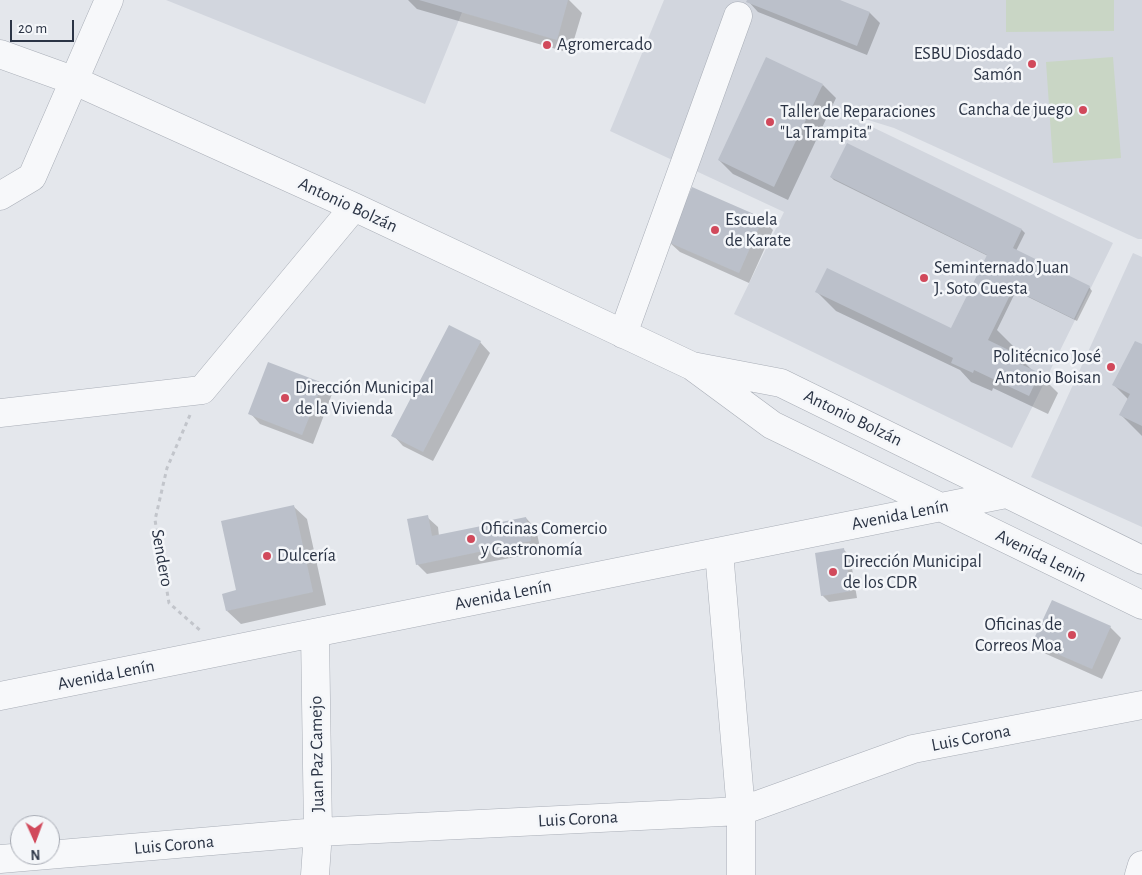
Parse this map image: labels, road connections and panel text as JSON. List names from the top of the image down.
{
  "streets": {
    "street": [
      "Antonio Bolzán",
      "Avenida Lenín",
      "Avenida Lenin",
      "Luis Corona",
      "Juan Paz Camejo"
    ],
    "path": ["Sendero"]
  },
  "crossings": [
    ["Antonio Bolzán", "Avenida Lenín"],
    ["Antonio Bolzán", "Avenida Lenin"],
    ["Avenida Lenín", "Avenida Lenin"],
    ["Avenida Lenín", "Sendero"],
    ["Avenida Lenín", "Juan Paz Camejo"],
    ["Luis Corona", "Juan Paz Camejo"]
  ],
  "places": [
    "Agromercado",
    "ESBU Diosdado Samón",
    "Cancha de juego",
    "Taller de Reparaciones \"La Trampita\"",
    "Escuela de Karate",
    "Seminternado Juan J. Soto Cuesta",
    "Politécnico José Antonio Boisan",
    "Dirección Municipal de la Vivienda",
    "Oficinas Comercio y Gastronomía",
    "Dulcería",
    "Dirección Municipal de los CDR",
    "Oficinas de Correos Moa"
  ],
  "scale_bar": "20 m",
  "north": "bottom"
}
